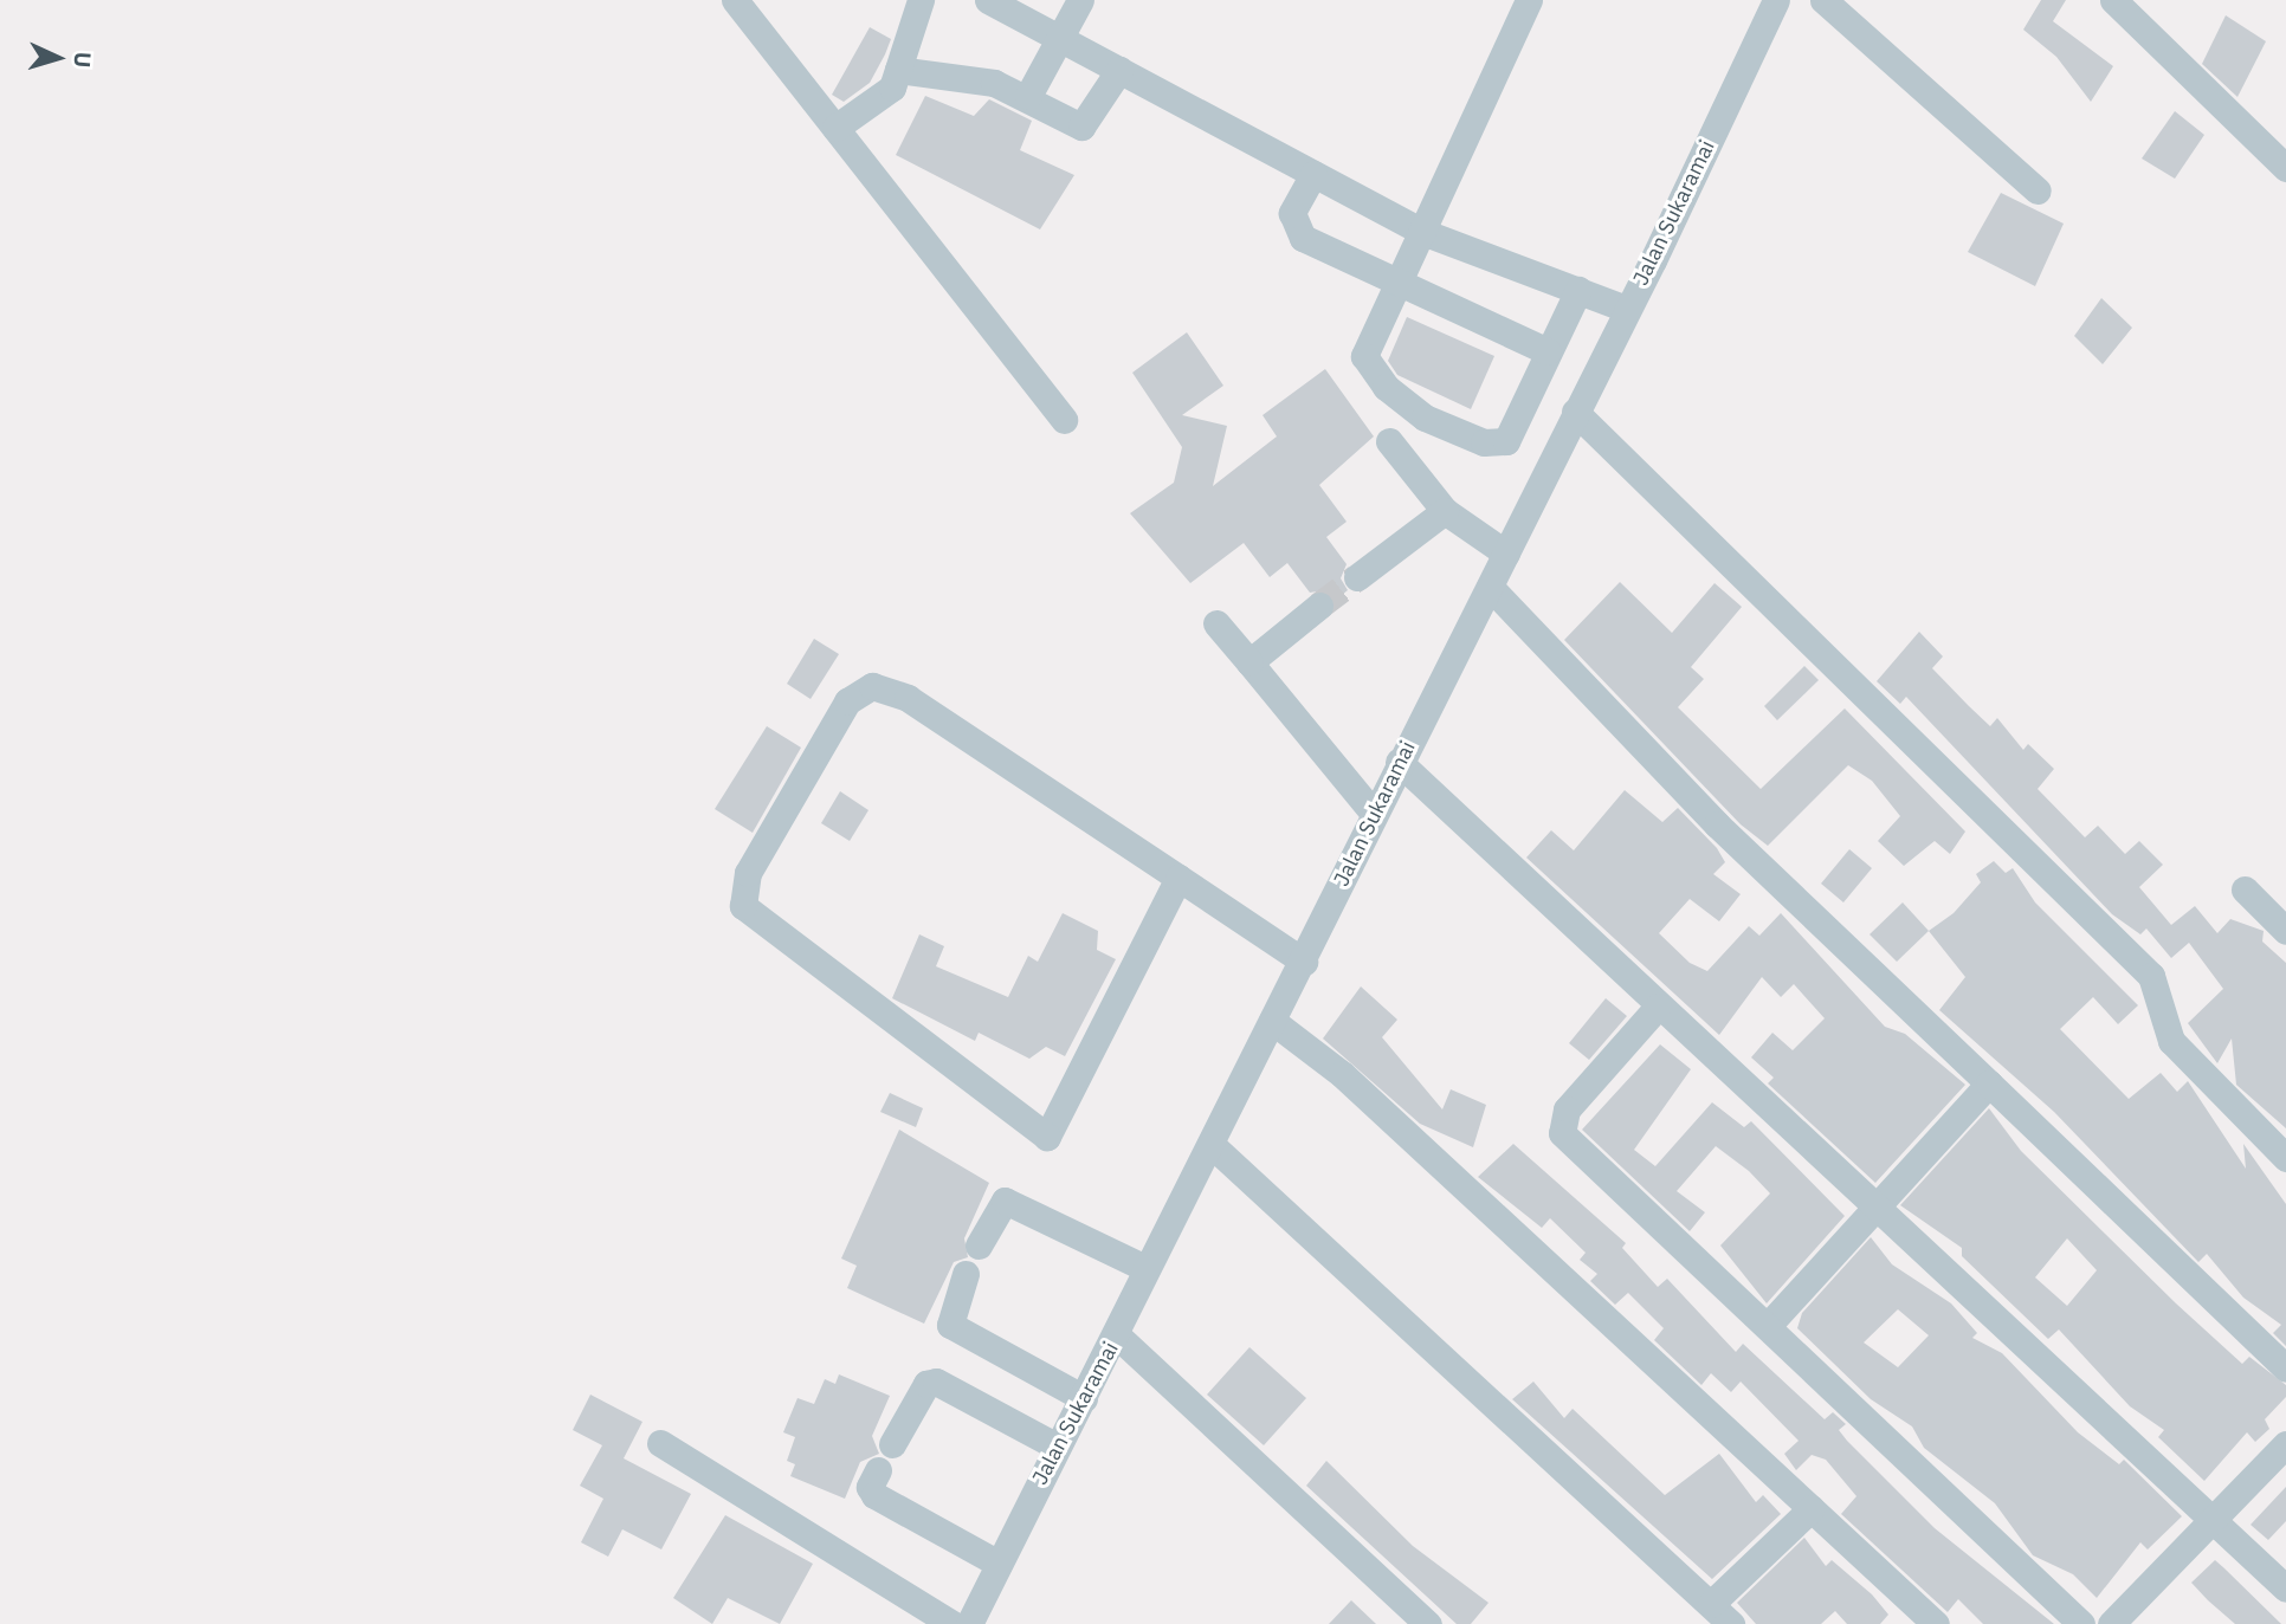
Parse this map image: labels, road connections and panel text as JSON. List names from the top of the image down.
{
  "streets": {
    "street": ["Jalan Sukaramai"]
  },
  "north": "right"
}
